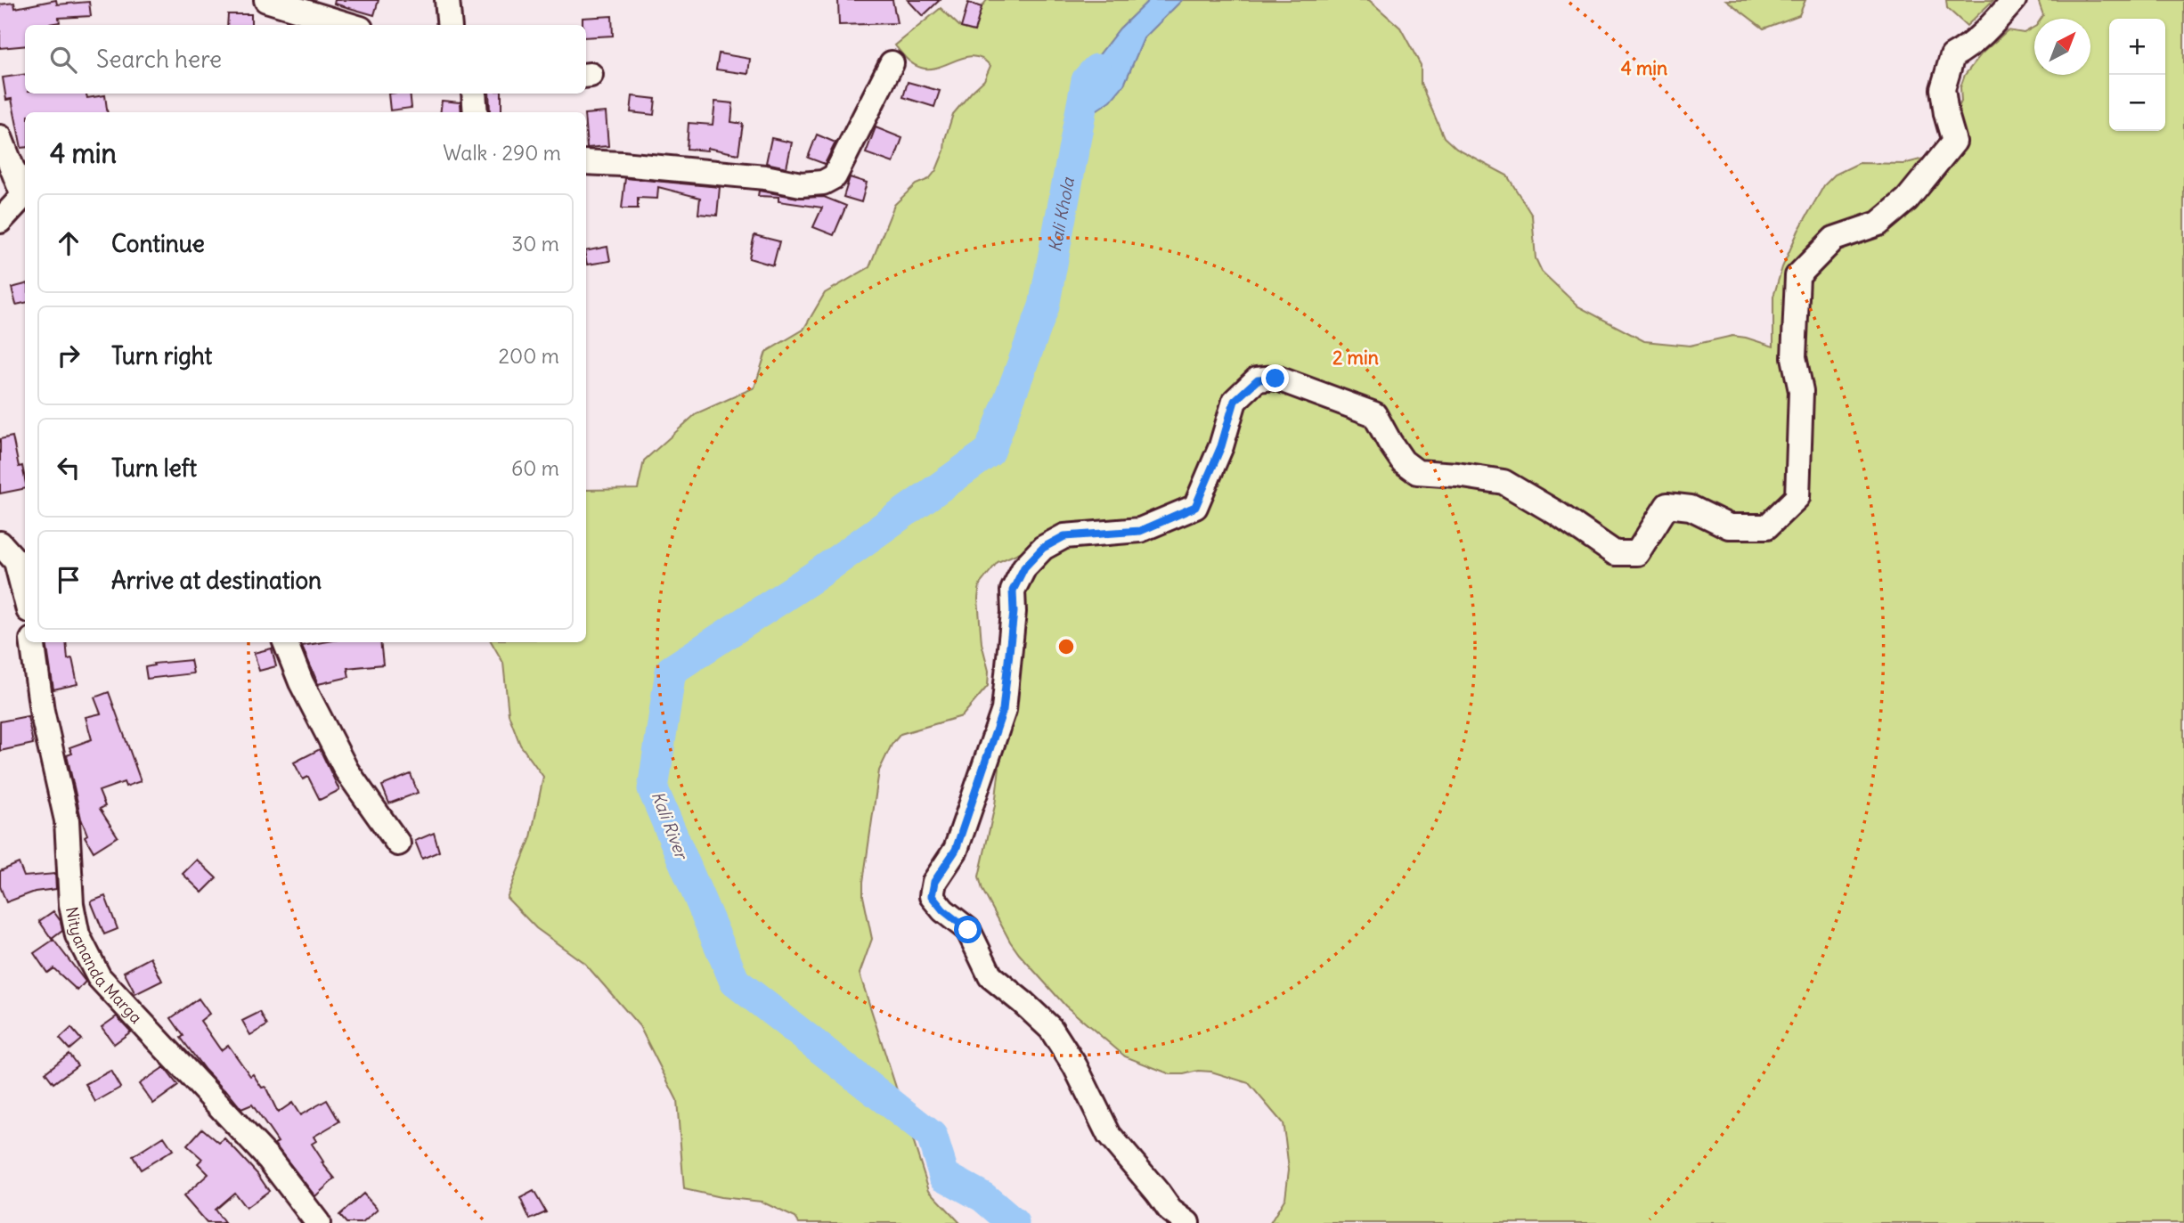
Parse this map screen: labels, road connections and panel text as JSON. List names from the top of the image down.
{
  "streets": {
    "street": ["Nityananda Marga"]
  },
  "water": ["Kali Khola", "Kali River"],
  "north": "top right",
  "page": {
    "map_buttons": ["+", "−"],
    "search": "Search here",
    "heading": ["4 min", "Walk · 290 m"],
    "list": [
      ["Continue", "30 m"],
      ["Turn right", "200 m"],
      ["Turn left", "60 m"],
      "Arrive at destination"
    ]
  },
  "rings": ["4 min", "2 min"]
}
